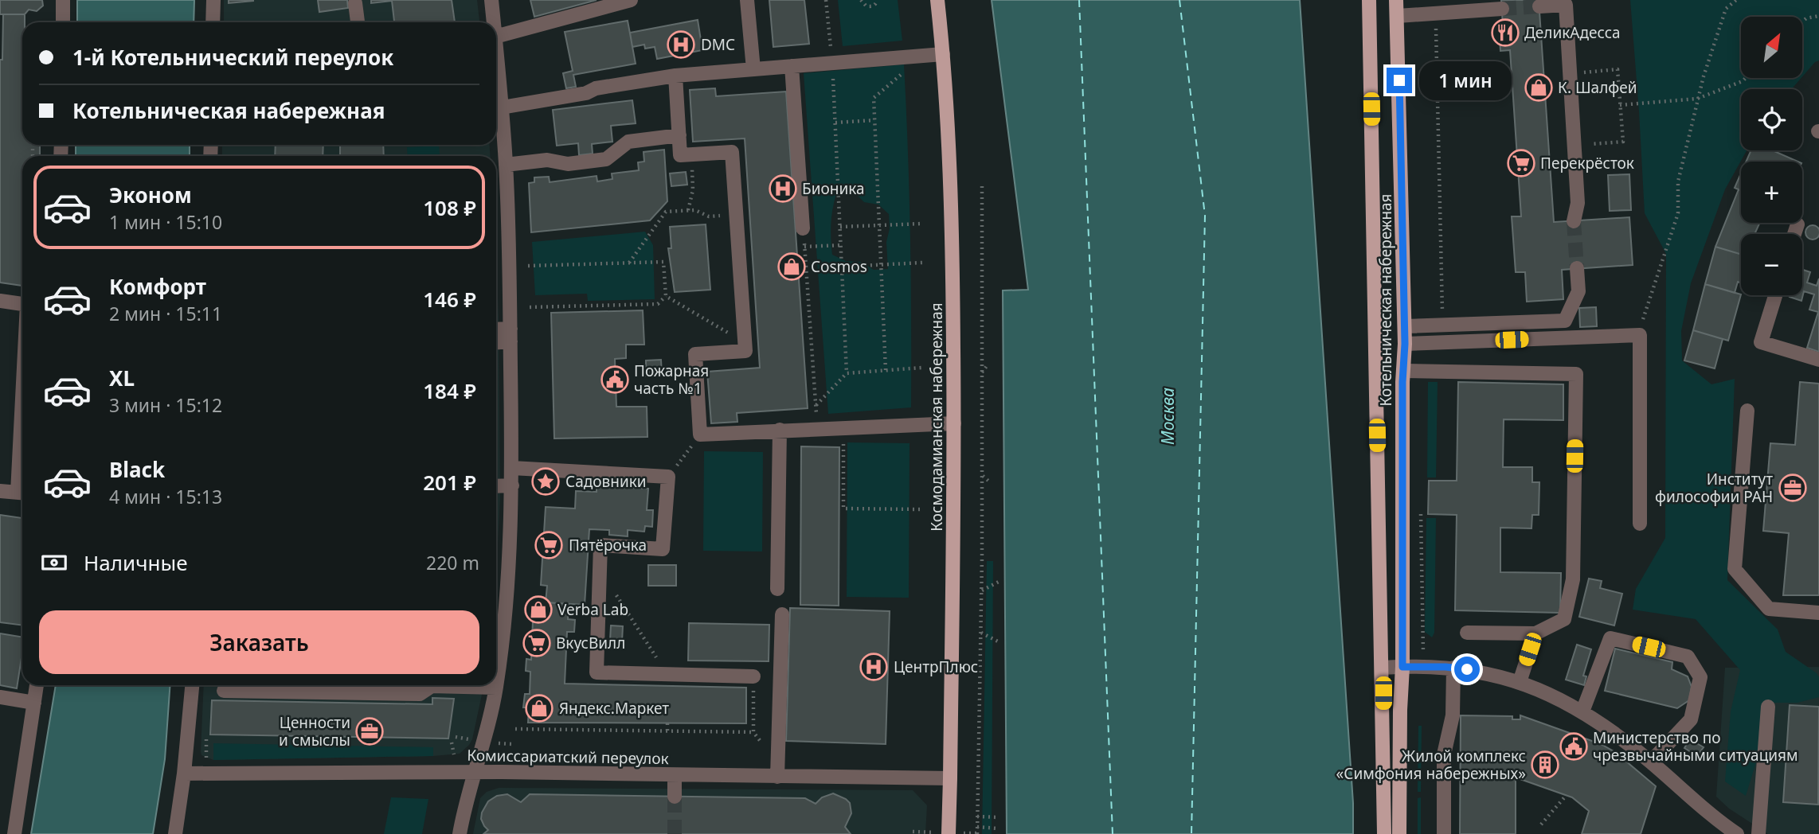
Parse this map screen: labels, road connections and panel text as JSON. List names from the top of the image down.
{
  "streets": {
    "main road": ["Котельническая набережная", "Космодамианская набережная"],
    "street": ["Комиссариатский переулок"]
  },
  "crossings": [
    ["Космодамианская набережная", "Комиссариатский переулок"]
  ],
  "water": ["Москва"],
  "places": {
    "restaurant": ["ДеликАдесса"],
    "hospital": ["DMC", "Бионика", "ЦентрПлюс"],
    "shop": [
      "К. Шалфей",
      "Cosmos",
      "Verba Lab",
      "Яндекс.Маркет"
    ],
    "supermarket": ["Перекрёсток", "Пятёрочка", "ВкусВилл"],
    "public building": ["Пожарная часть №1", "Министерство по чрезвычайными ситуациям"],
    "place": ["Садовники"],
    "office": ["Институт философии РАН", "Ценности и смыслы"],
    "building": ["Жилой комплекс «Симфония набережных»"]
  },
  "north": "top right",
  "page": {
    "map_buttons": ["+", "−"],
    "banner": ["1-й Котельнический переулок", "Котельническая набережная"],
    "bubble": "1 мин",
    "list": [
      {
        "name": "Эконом",
        "note": "1 мин · 15:10",
        "value": "108 ₽"
      },
      {
        "name": "Комфорт",
        "note": "2 мин · 15:11",
        "value": "146 ₽"
      },
      {
        "name": "XL",
        "note": "3 мин · 15:12",
        "value": "184 ₽"
      },
      {
        "name": "Black",
        "note": "4 мин · 15:13",
        "value": "201 ₽"
      }
    ],
    "pay": ["Наличные", "220 m"],
    "buttons": "Заказать"
  }
}
